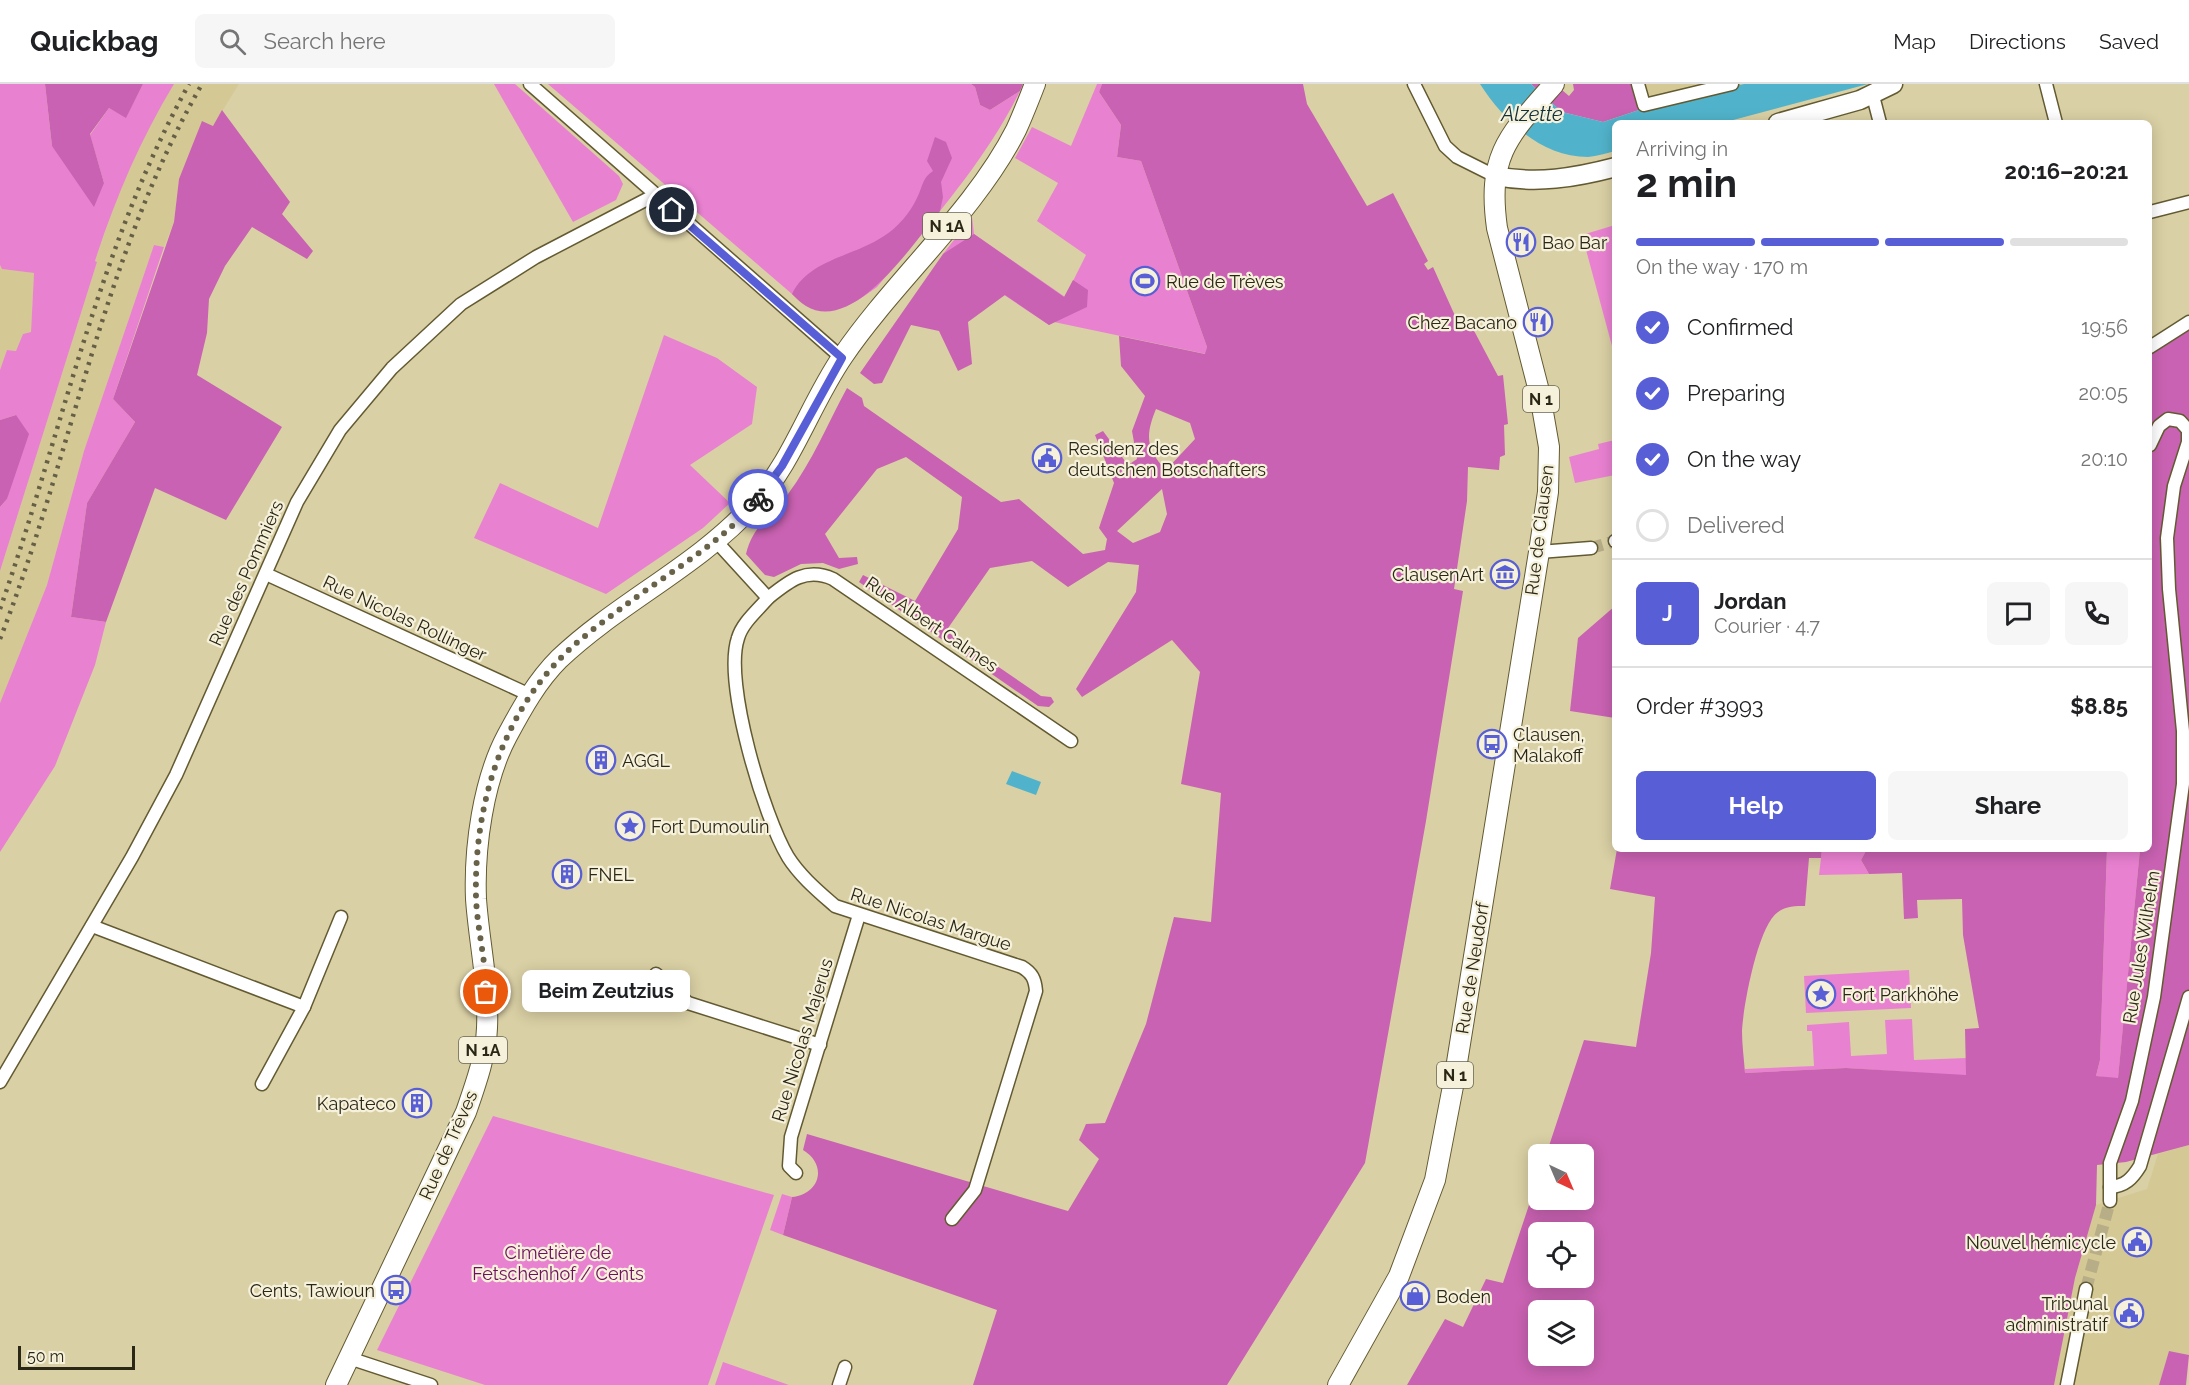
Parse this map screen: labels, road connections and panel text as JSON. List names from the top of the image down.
{
  "streets": {
    "main road": [
      "N 1A",
      "N 1",
      "Rue de Clausen",
      "Rue de Neudorf",
      "Rue de Trèves"
    ],
    "street": [
      "Rue des Pommiers",
      "Rue Nicolas Rollinger",
      "Rue Albert Calmes",
      "Rue Nicolas Margue",
      "Rue Jules Wilhelm",
      "Rue Nicolas Majerus"
    ]
  },
  "crossings": [
    ["N 1", "Rue de Clausen"],
    ["Rue de Clausen", "Rue de Neudorf"],
    ["Rue des Pommiers", "Rue Nicolas Rollinger"],
    ["Rue Nicolas Rollinger", "Rue de Trèves"],
    ["Rue Albert Calmes", "Rue Nicolas Margue"],
    ["Rue Nicolas Margue", "Rue Nicolas Majerus"]
  ],
  "water": ["Alzette"],
  "parks": ["Cimetière de Fetschenhof / Cents"],
  "places": {
    "restaurant": ["Bao Bar", "Chez Bacano"],
    "sports": ["Rue de Trèves"],
    "public building": ["Residenz des deutschen Botschafters", "Nouvel hémicycle", "Tribunal administratif"],
    "museum": ["ClausenArt"],
    "bus stop": ["Clausen, Malakoff", "Cents, Tawioun"],
    "building": ["AGGL", "FNEL", "Kapateco"],
    "place": ["Fort Dumoulin", "Fort Parkhöhe"],
    "other": ["Beim Zeutzius"],
    "shop": ["Boden"]
  },
  "scale_bar": "50 m",
  "north": "bottom right",
  "page": {
    "header": "Quickbag",
    "search": "Search here",
    "nav": ["Map", "Directions", "Saved"],
    "heading": ["2 min", "Arriving in", "20:16–20:21"],
    "panel": [
      "Jordan",
      "Courier · 4.7",
      "Order #3993",
      "$8.85"
    ],
    "bar": "On the way · 170 m",
    "list": [
      ["Confirmed", "19:56"],
      ["Preparing", "20:05"],
      ["On the way", "20:10"],
      "Delivered"
    ],
    "round": "J",
    "buttons": ["Help", "Share"],
    "bubble": "Beim Zeutzius",
    "scale": "50 m"
  }
}
